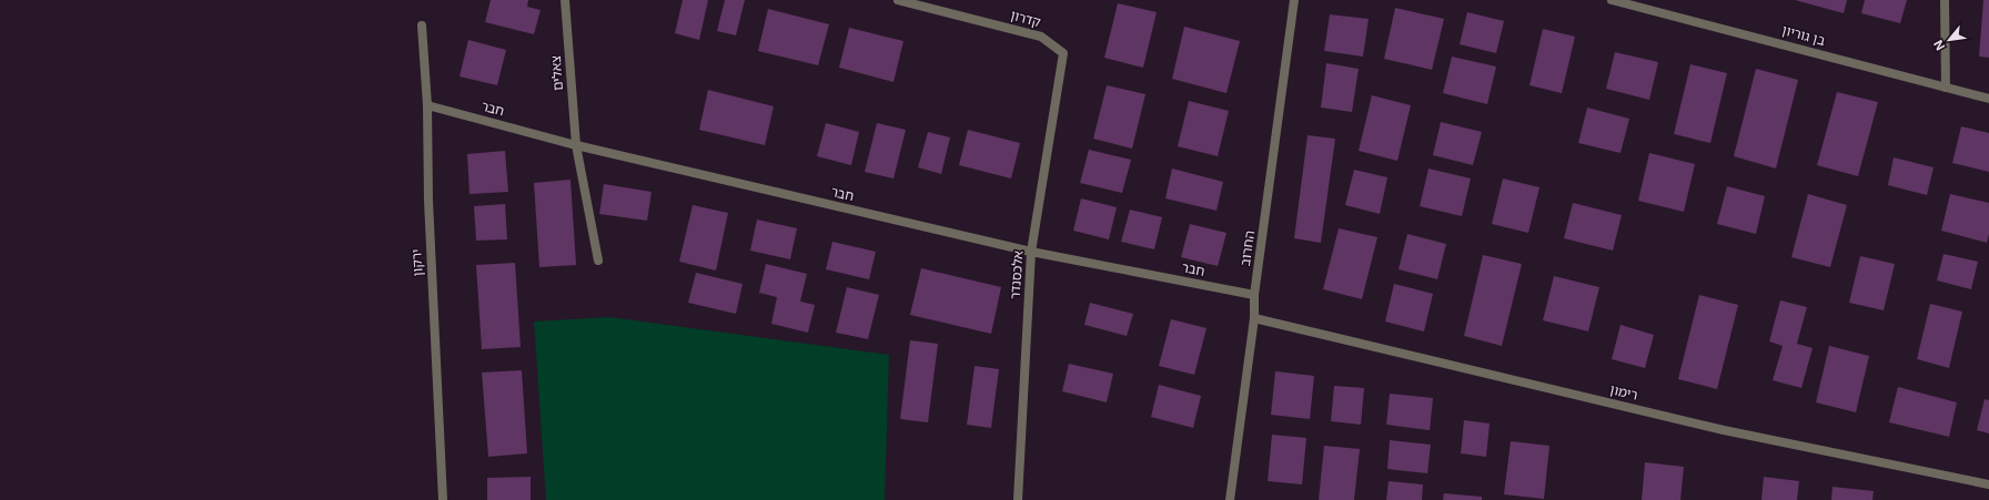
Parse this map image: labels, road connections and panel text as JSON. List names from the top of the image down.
{
  "streets": {
    "street": [
      "קדרון",
      "בן גוריון",
      "צאלים",
      "חבר",
      "החרוב",
      "ירקון",
      "אלכסנדר",
      "רימון"
    ]
  },
  "crossings": [
    ["קדרון", "אלכסנדר"],
    ["צאלים", "חבר"],
    ["חבר", "החרוב"],
    ["חבר", "ירקון"],
    ["חבר", "אלכסנדר"],
    ["החרוב", "רימון"]
  ],
  "north": "bottom left"
}
